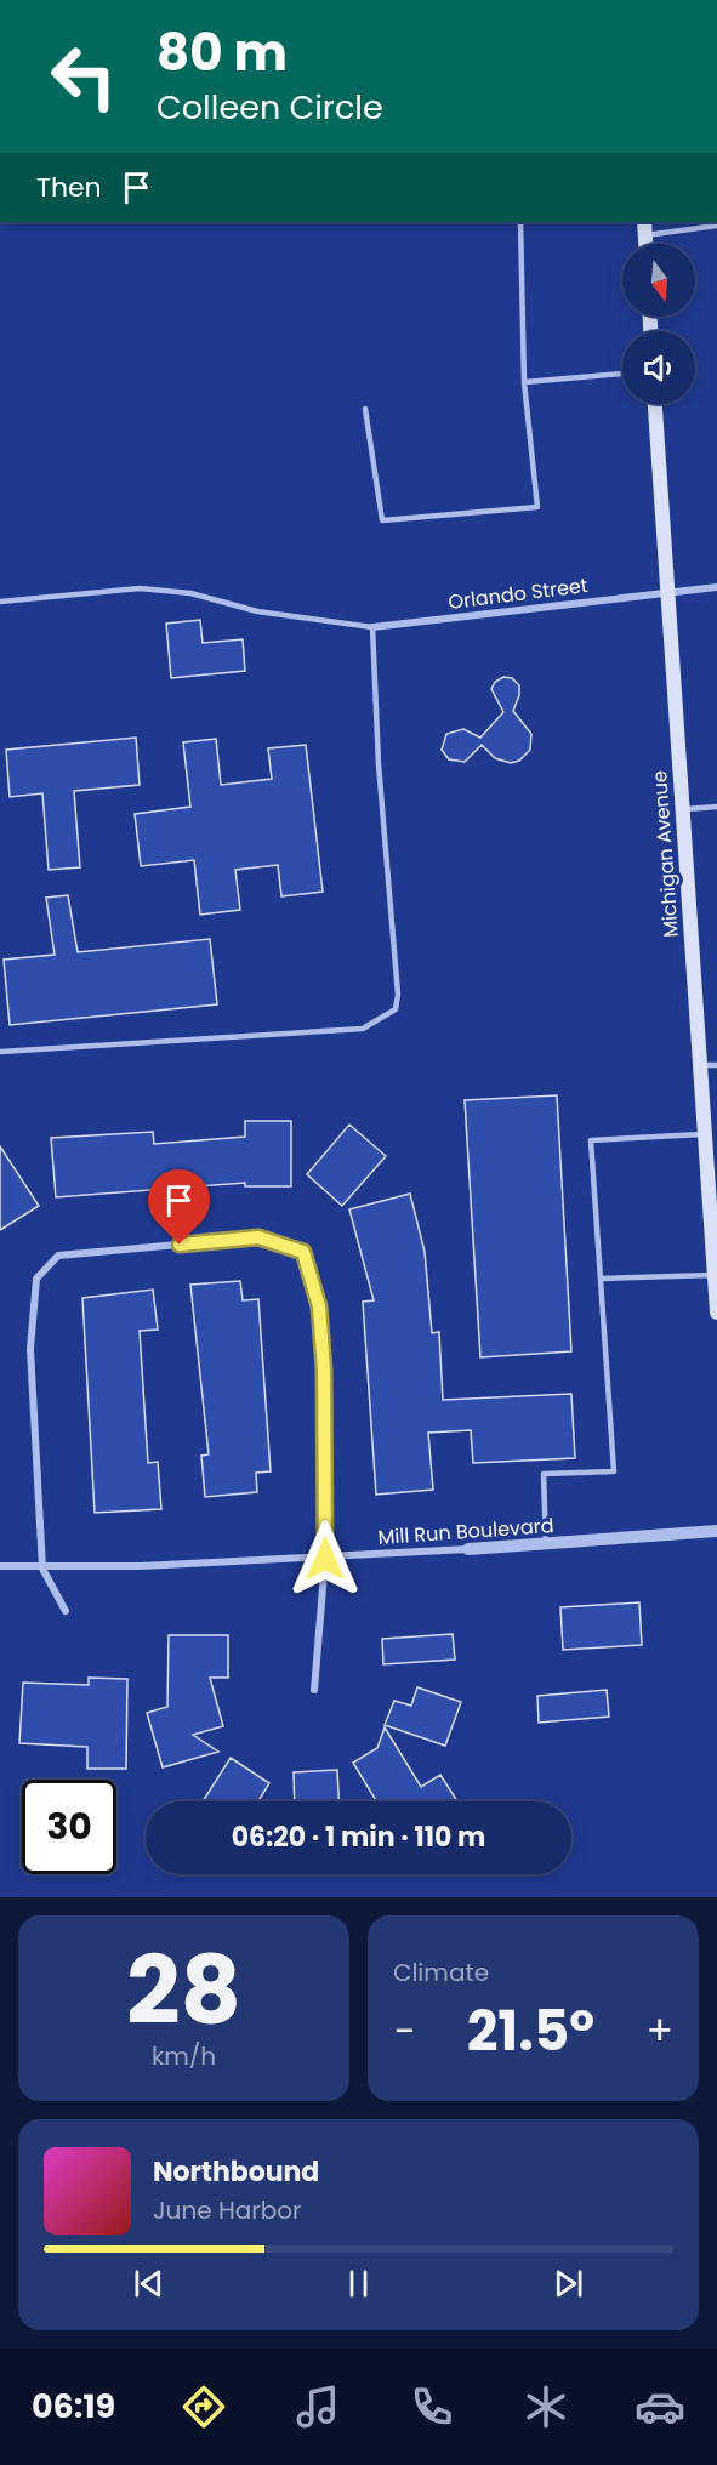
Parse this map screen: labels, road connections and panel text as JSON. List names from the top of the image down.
{
  "streets": {
    "main road": ["Michigan Avenue"],
    "street": ["Orlando Street", "Mill Run Boulevard"]
  },
  "crossings": [
    ["Orlando Street", "Michigan Avenue"]
  ],
  "north": "bottom",
  "page": {
    "turn": ["80 m", "Colleen Circle"],
    "then": "Then",
    "limit": "30",
    "trip": "06:20 · 1 min · 110 m",
    "tile": [
      ["28", "km/h"],
      "Climate"
    ],
    "heat": ["−", "21.5°", "+"],
    "song": ["Northbound", "June Harbor"],
    "tabs": "06:19"
  }
}
